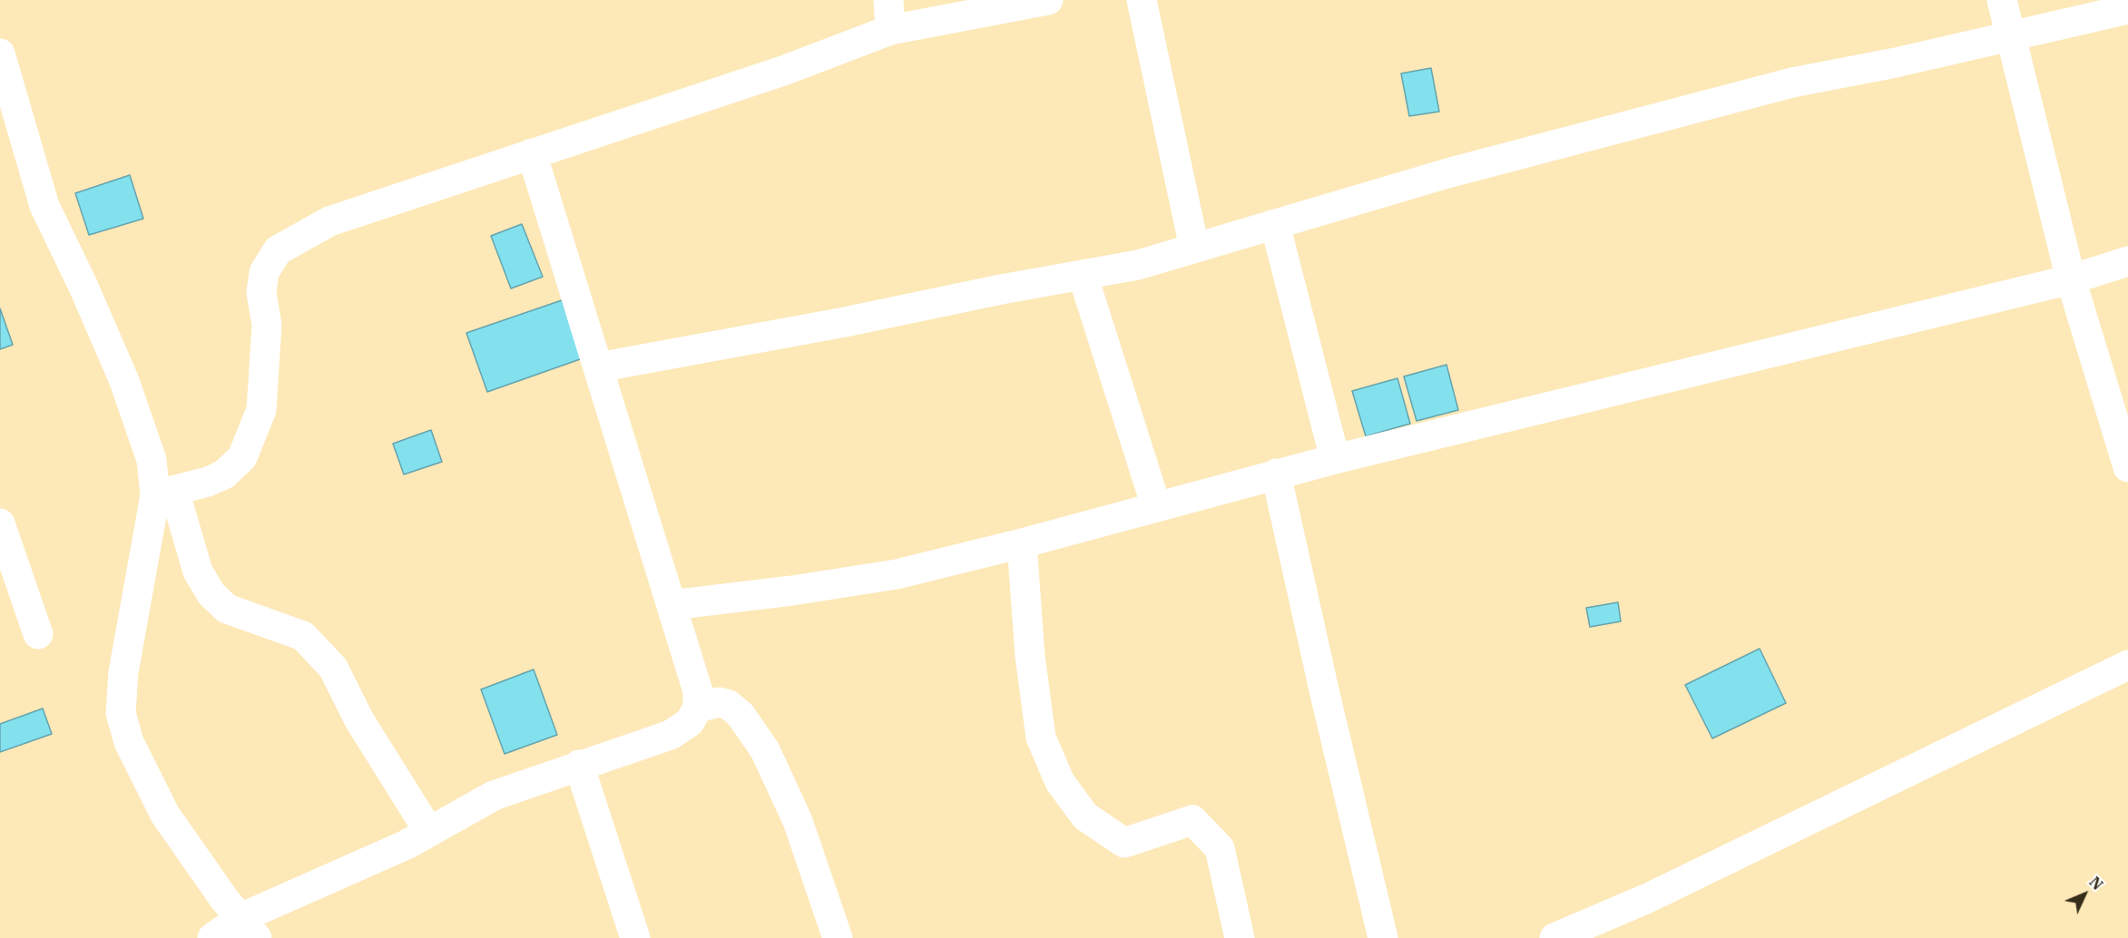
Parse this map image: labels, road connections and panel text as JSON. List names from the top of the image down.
{
  "north": "top right"
}
